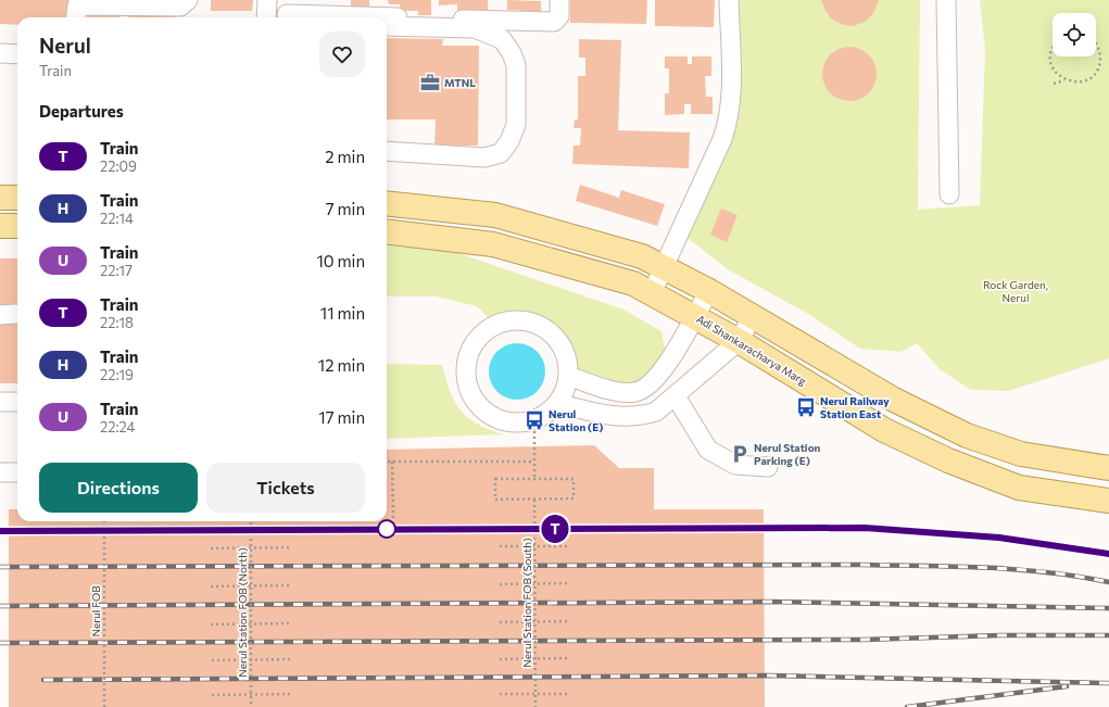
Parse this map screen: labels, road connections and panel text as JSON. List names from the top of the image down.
{
  "streets": {
    "main road": ["Adi Shankaracharya Marg"],
    "path": ["Nerul Station FOB (South)", "Nerul FOB", "Nerul Station FOB (North)"]
  },
  "parks": ["Rock Garden, Nerul"],
  "places": {
    "office": ["MTNL"],
    "bus stop": ["Nerul Railway Station East", "Nerul Station (E)"],
    "parking": ["Nerul Station Parking (E)"]
  },
  "page": {
    "on_map": "T",
    "heading": [
      ["Nerul", "Train"],
      "Departures"
    ],
    "list": [
      {
        "mark": "T",
        "name": "Train",
        "note": "22:09",
        "value": "2 min"
      },
      {
        "mark": "H",
        "name": "Train",
        "note": "22:14",
        "value": "7 min"
      },
      {
        "mark": "U",
        "name": "Train",
        "note": "22:17",
        "value": "10 min"
      },
      {
        "mark": "T",
        "name": "Train",
        "note": "22:18",
        "value": "11 min"
      },
      {
        "mark": "H",
        "name": "Train",
        "note": "22:19",
        "value": "12 min"
      },
      {
        "mark": "U",
        "name": "Train",
        "note": "22:24",
        "value": "17 min"
      }
    ],
    "buttons": ["Directions", "Tickets"]
  }
}
